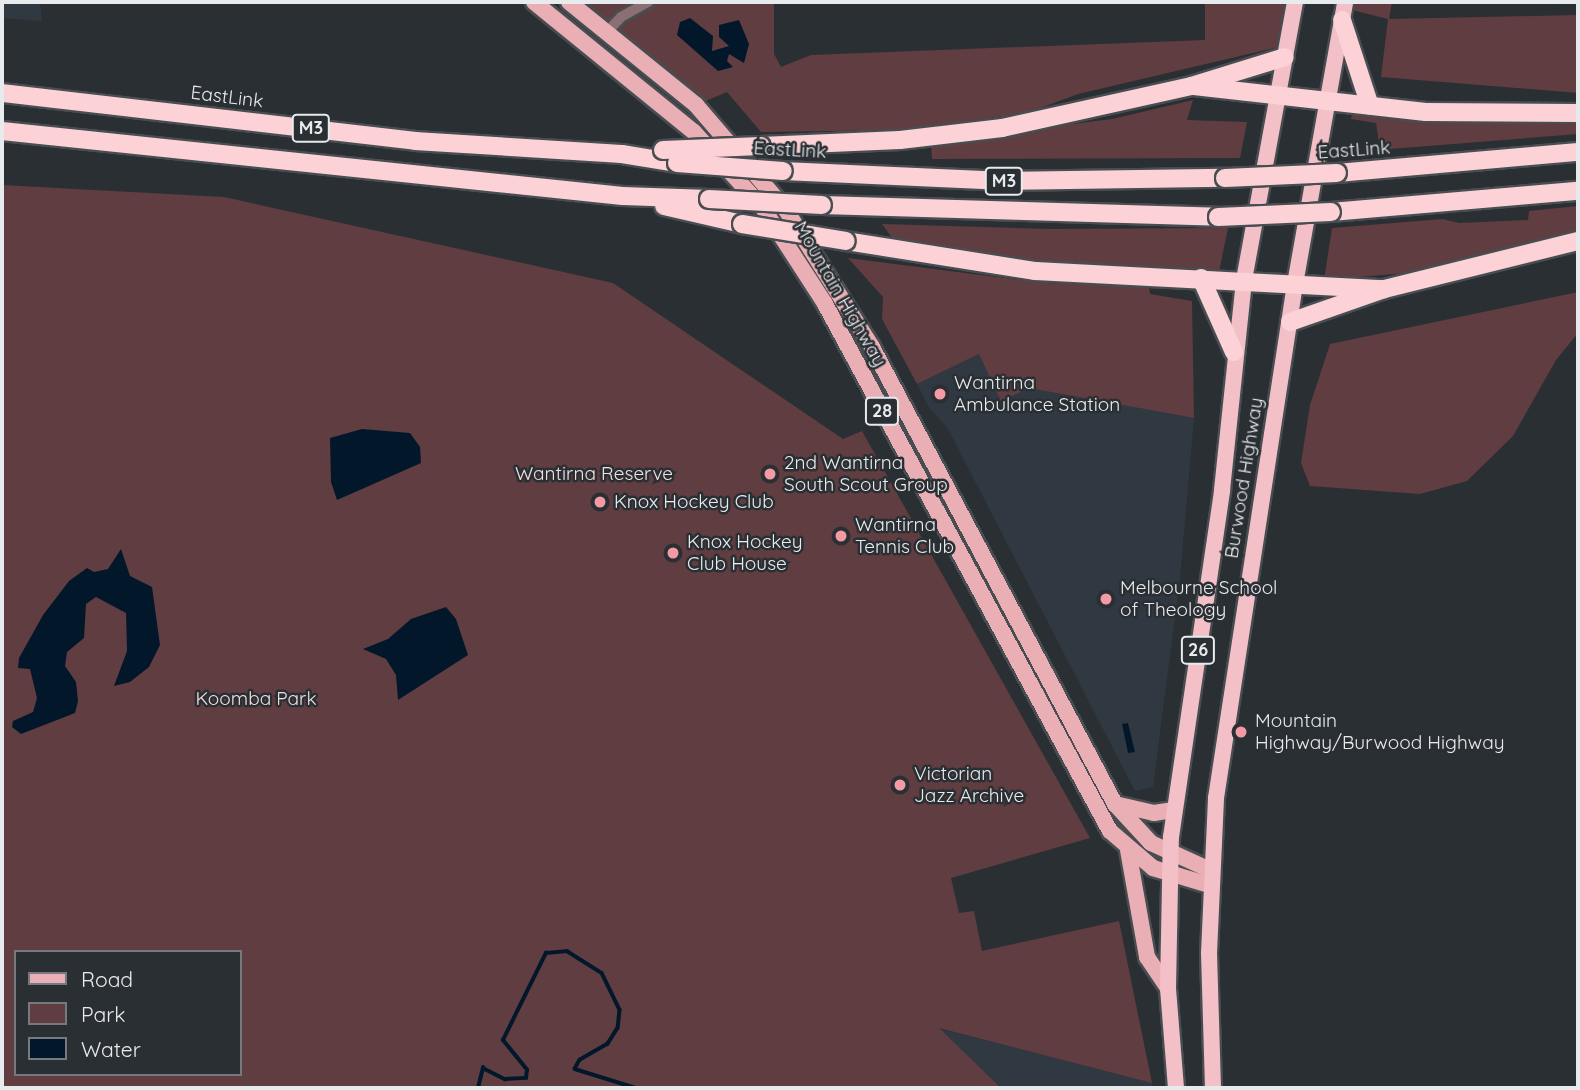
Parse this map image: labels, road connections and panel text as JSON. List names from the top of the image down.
{
  "streets": {
    "highway": [
      "EastLink",
      "M3",
      "Burwood Highway",
      "26"
    ],
    "main road": ["Mountain Highway", "28"]
  },
  "crossings": [
    ["Mountain Highway", "Burwood Highway"]
  ],
  "parks": ["Wantirna Reserve", "Koomba Park"],
  "places": [
    "Wantirna Ambulance Station",
    "2nd Wantirna South Scout Group",
    "Knox Hockey Club",
    "Wantirna Tennis Club",
    "Knox Hockey Club House",
    "Melbourne School of Theology",
    "Mountain Highway/Burwood Highway",
    "Victorian Jazz Archive"
  ],
  "legend": ["Road", "Park", "Water"]
}
